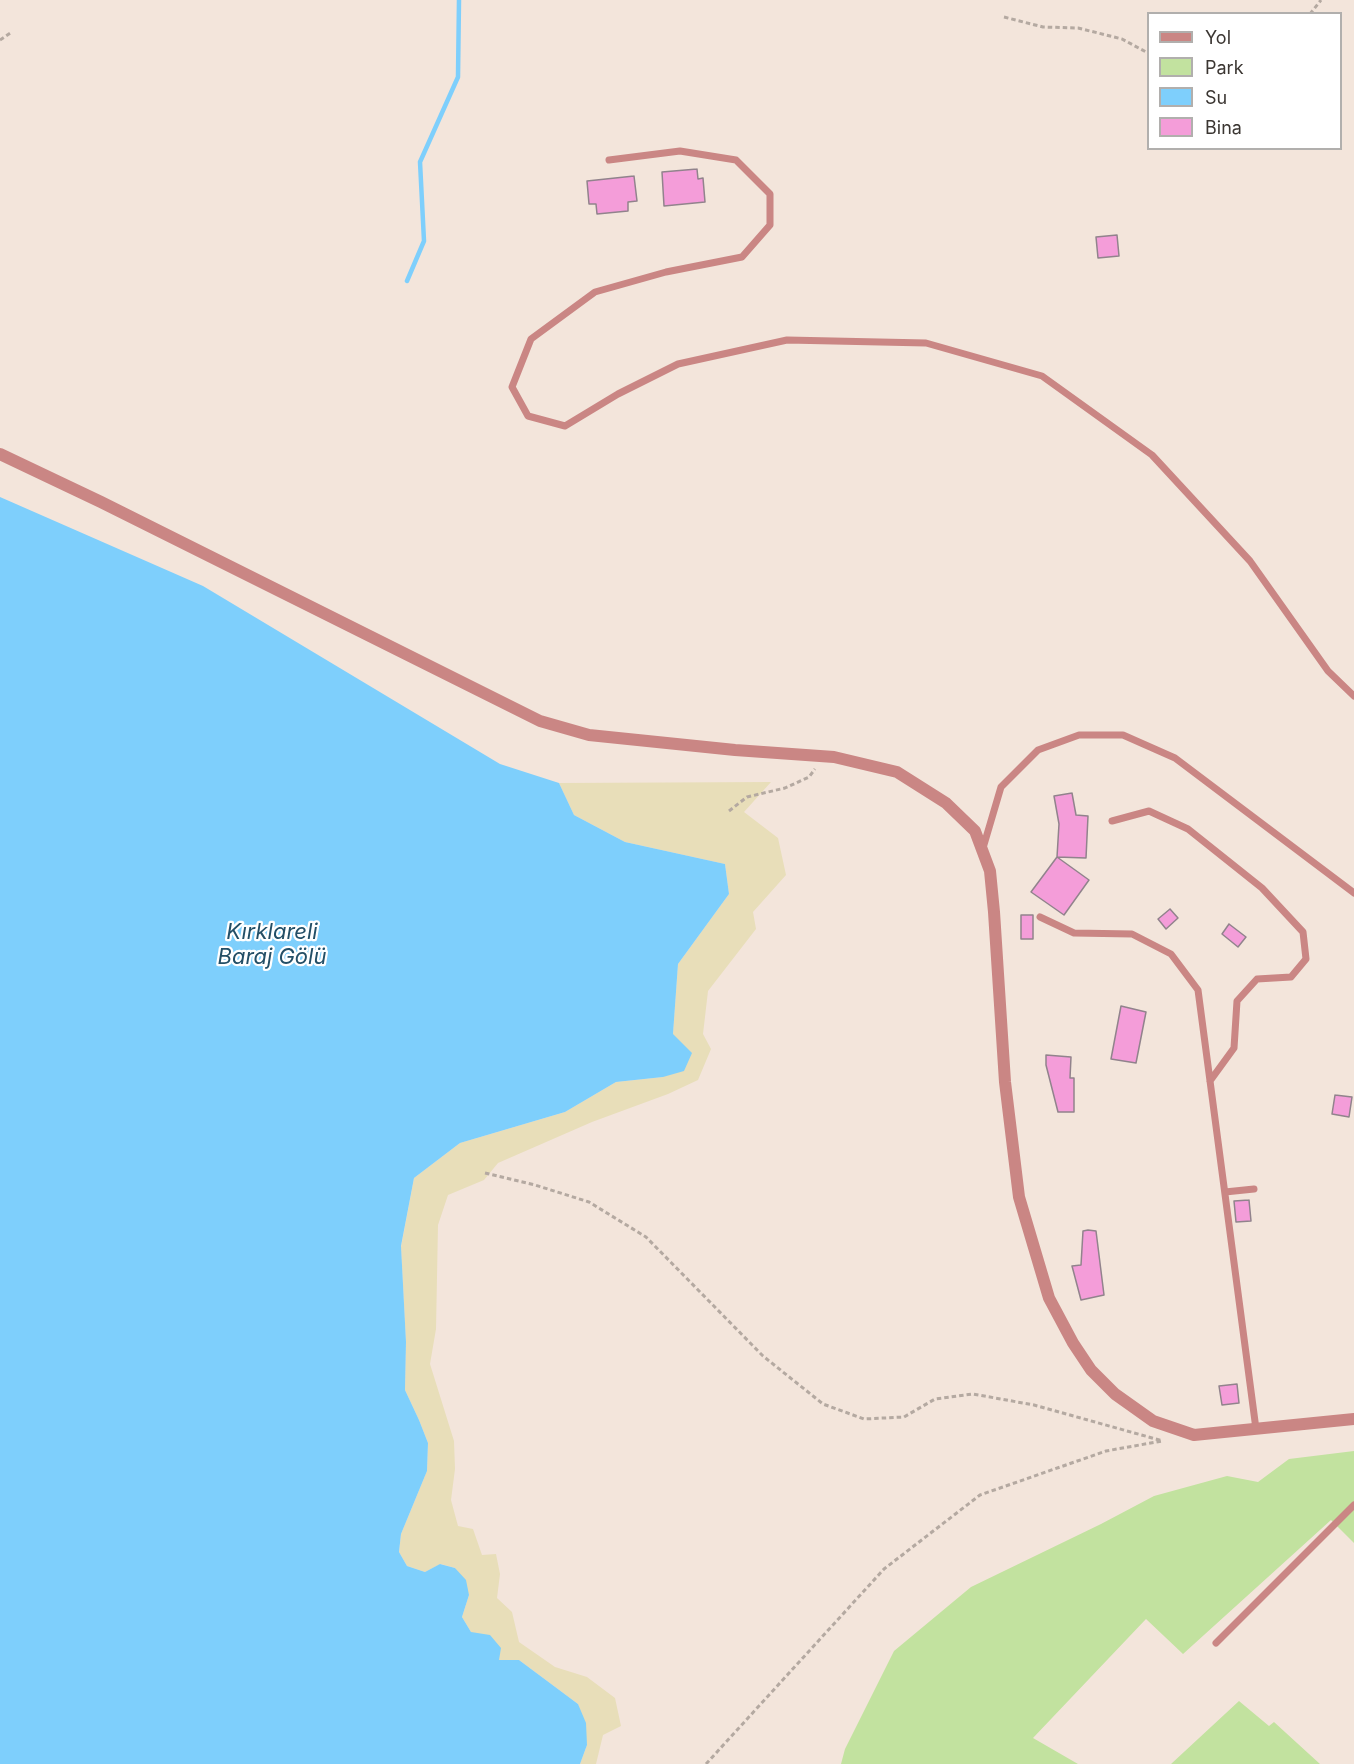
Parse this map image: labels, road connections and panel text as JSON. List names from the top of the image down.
{
  "water": ["Kırklareli Baraj Gölü"],
  "legend": [
    "Yol",
    "Park",
    "Su",
    "Bina"
  ]
}
